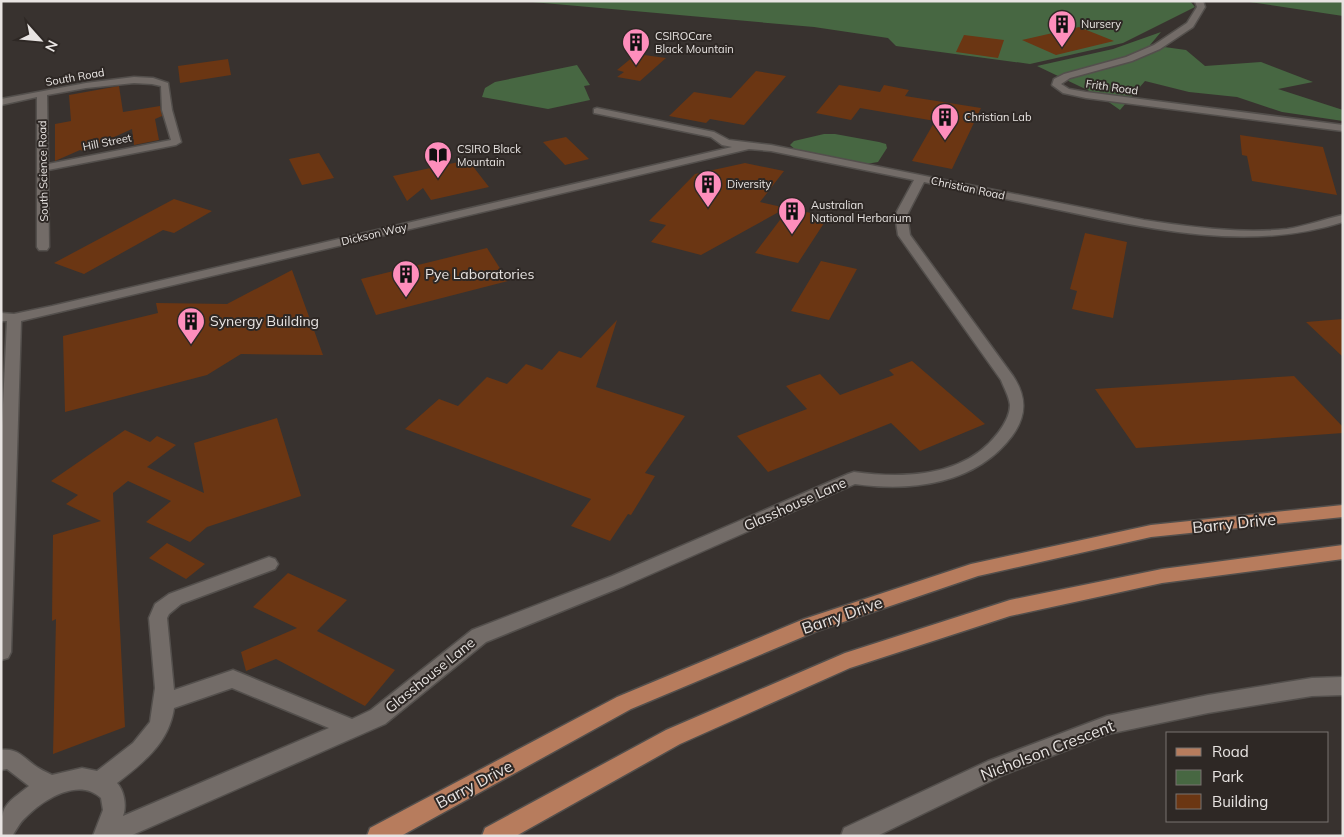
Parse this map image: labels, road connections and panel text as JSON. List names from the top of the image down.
{
  "streets": {
    "main road": ["Barry Drive"],
    "street": [
      "South Road",
      "Frith Road",
      "Hill Street",
      "South Science Road",
      "Christian Road",
      "Dickson Way",
      "Glasshouse Lane",
      "Nicholson Crescent"
    ]
  },
  "crossings": [
    ["South Road", "Hill Street"],
    ["South Road", "South Science Road"],
    ["Hill Street", "South Science Road"],
    ["Christian Road", "Dickson Way"],
    ["Christian Road", "Glasshouse Lane"]
  ],
  "places": {
    "building": [
      "Nursery",
      "CSIROCare Black Mountain",
      "Christian Lab",
      "Diversity",
      "Australian National Herbarium",
      "Pye Laboratories",
      "Synergy Building"
    ],
    "library": ["CSIRO Black Mountain"]
  },
  "legend": ["Road", "Park", "Building"],
  "north": "bottom right"
}
